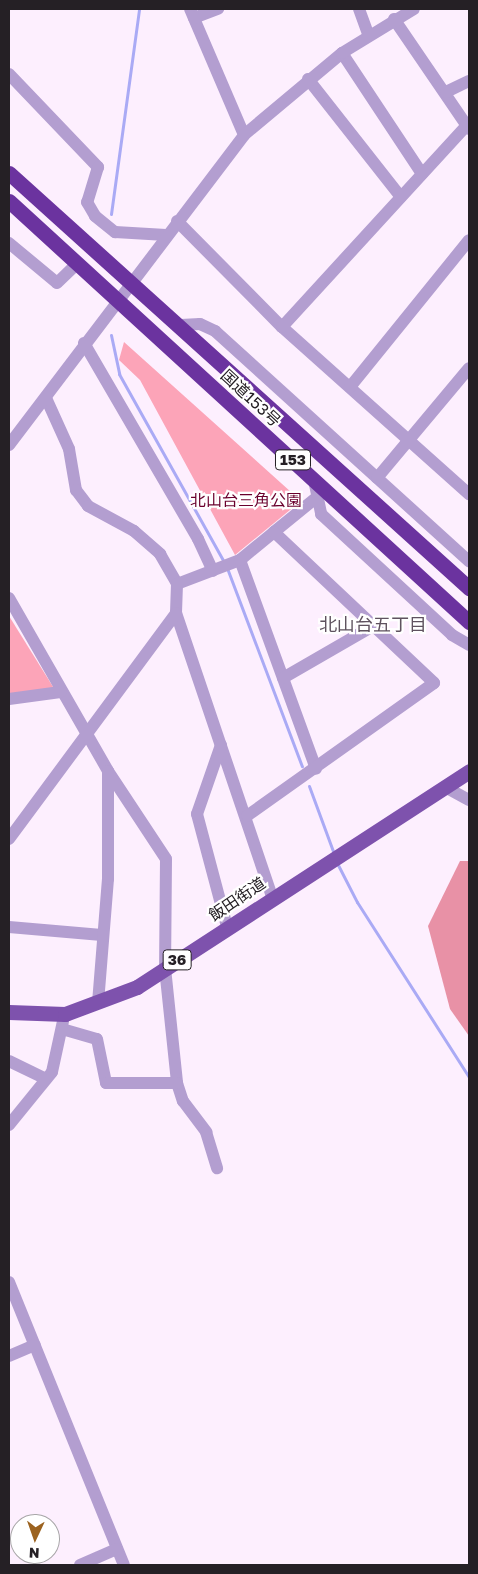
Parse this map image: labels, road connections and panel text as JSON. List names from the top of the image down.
{
  "streets": {
    "highway": ["国道153号", "153"],
    "main road": ["飯田街道", "36"]
  },
  "districts": ["北山台五丁目"],
  "parks": ["北山台三角公園"],
  "north": "bottom"
}
